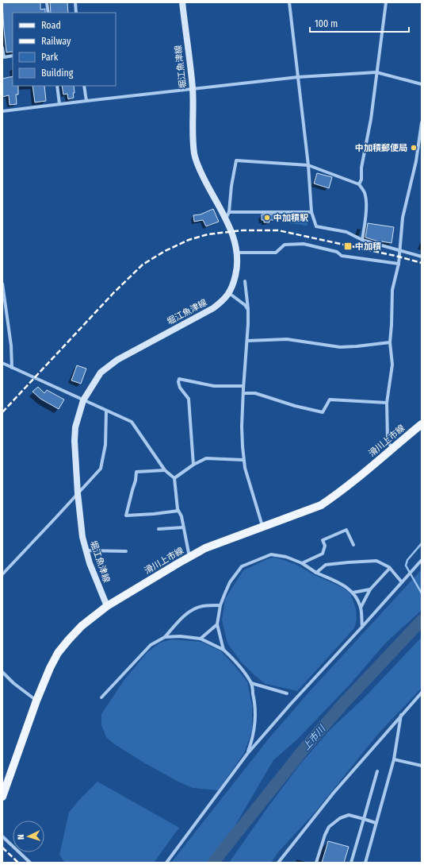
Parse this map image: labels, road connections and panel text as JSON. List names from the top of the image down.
{
  "streets": {
    "main road": ["堀江魚津線", "滑川上市線"]
  },
  "crossings": [
    ["堀江魚津線", "滑川上市線"]
  ],
  "water": ["上市川"],
  "places": {
    "other": ["中加積郵便局", "中加積駅"],
    "transit": ["中加積"]
  },
  "legend": [
    "Road",
    "Railway",
    "Park",
    "Building"
  ],
  "scale_bar": "100 m",
  "north": "left"
}
